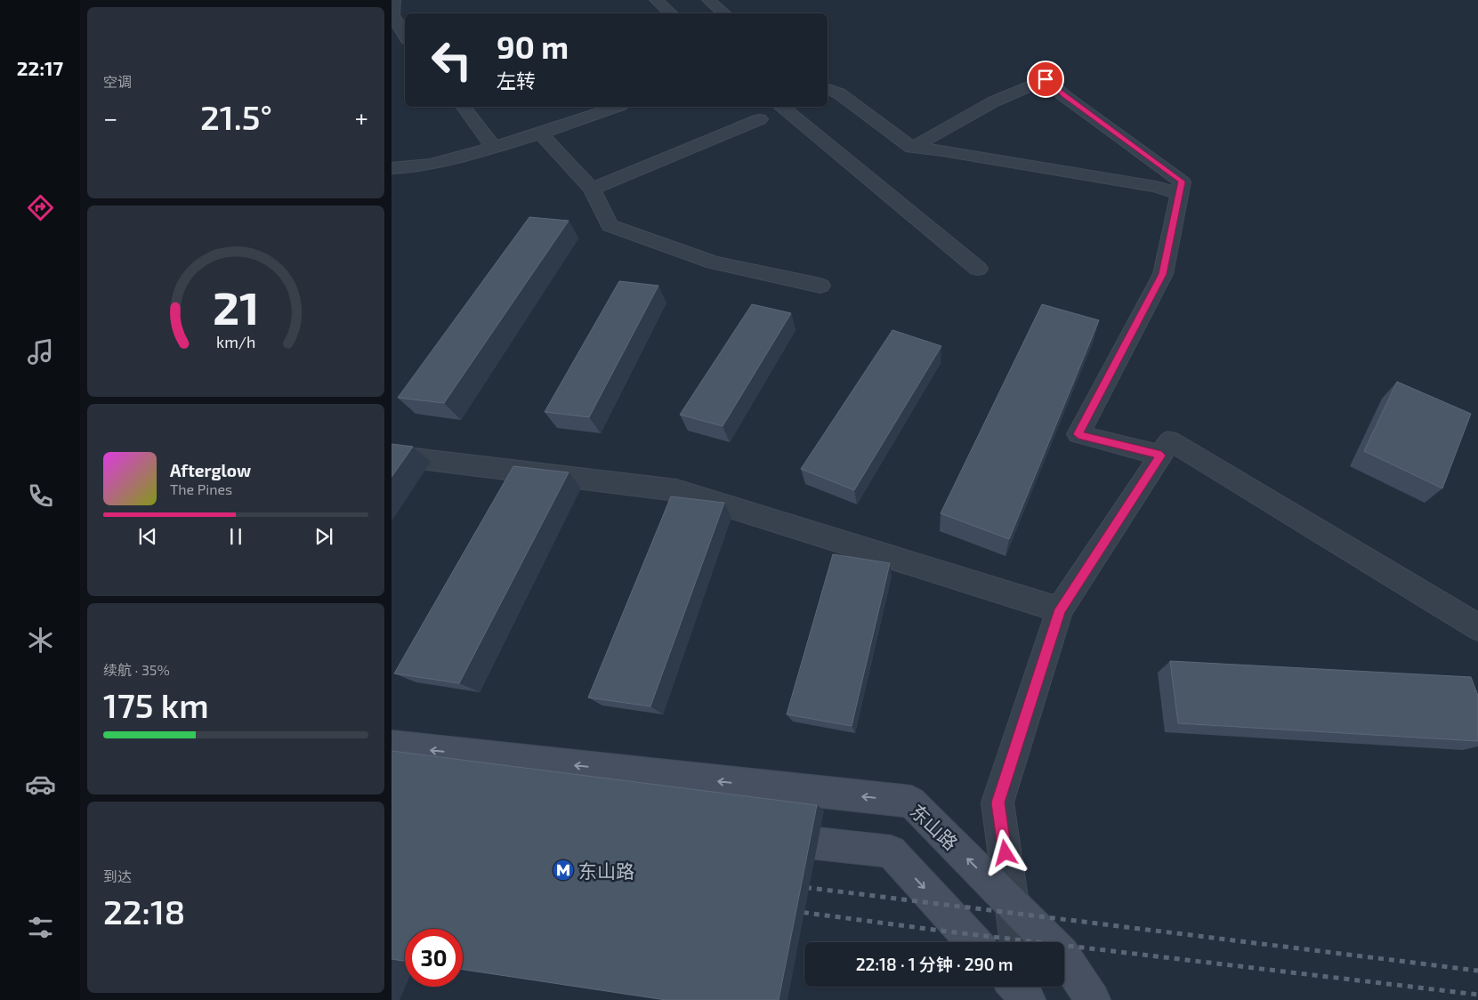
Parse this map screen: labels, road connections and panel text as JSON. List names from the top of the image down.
{
  "streets": {
    "main road": ["东山路"]
  },
  "places": {
    "metro station": ["东山路"]
  },
  "page": {
    "tabs": "22:17",
    "tile": [
      "空调",
      ["续航 · 35%", "175 km"],
      ["到达", "22:18"]
    ],
    "turn": ["90 m", "左转"],
    "heat": ["−", "21.5°", "+"],
    "song": ["Afterglow", "The Pines"],
    "limit": "30",
    "trip": "22:18 · 1 分钟 · 290 m",
    "gauge": ["21", "km/h"]
  }
}
